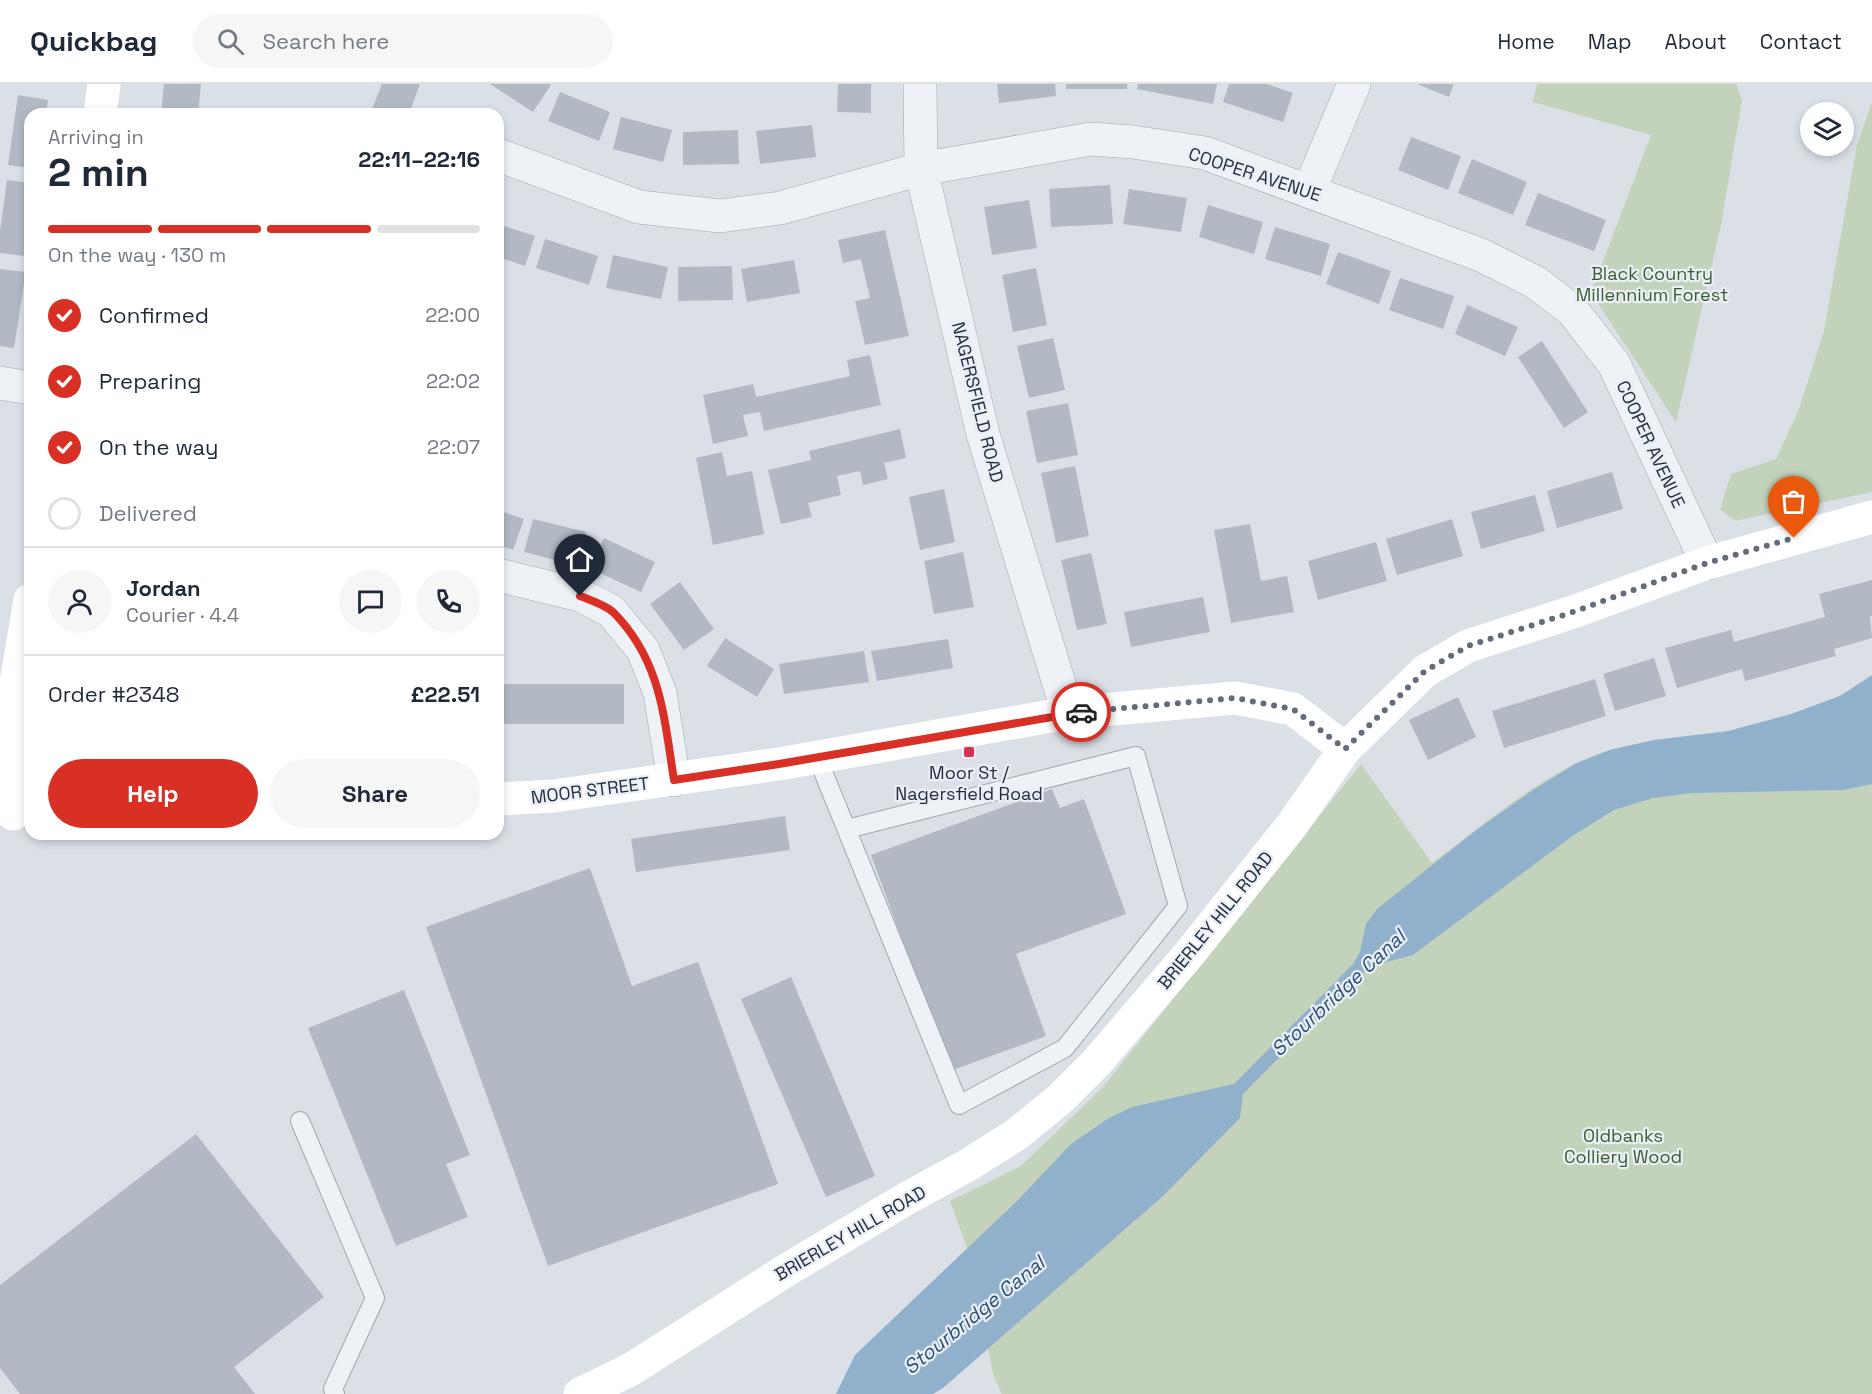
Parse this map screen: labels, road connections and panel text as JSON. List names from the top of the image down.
{
  "streets": {
    "main road": ["MOOR STREET", "BRIERLEY HILL ROAD"],
    "street": ["COOPER AVENUE", "NAGERSFIELD ROAD"]
  },
  "crossings": [
    ["COOPER AVENUE", "NAGERSFIELD ROAD"],
    ["COOPER AVENUE", "BRIERLEY HILL ROAD"],
    ["NAGERSFIELD ROAD", "MOOR STREET"],
    ["MOOR STREET", "BRIERLEY HILL ROAD"]
  ],
  "water": ["Stourbridge Canal"],
  "parks": ["Black Country Millennium Forest", "Oldbanks Colliery Wood"],
  "places": {
    "transit": ["Moor St / Nagersfield Road"]
  },
  "page": {
    "header": "Quickbag",
    "search": "Search here",
    "nav": [
      "Home",
      "Map",
      "About",
      "Contact"
    ],
    "heading": ["2 min", "Arriving in", "22:11–22:16"],
    "panel": [
      "Jordan",
      "Courier · 4.4",
      "Order #2348",
      "£22.51"
    ],
    "bar": "On the way · 130 m",
    "list": [
      ["Confirmed", "22:00"],
      ["Preparing", "22:02"],
      ["On the way", "22:07"],
      "Delivered"
    ],
    "buttons": ["Help", "Share"]
  }
}
